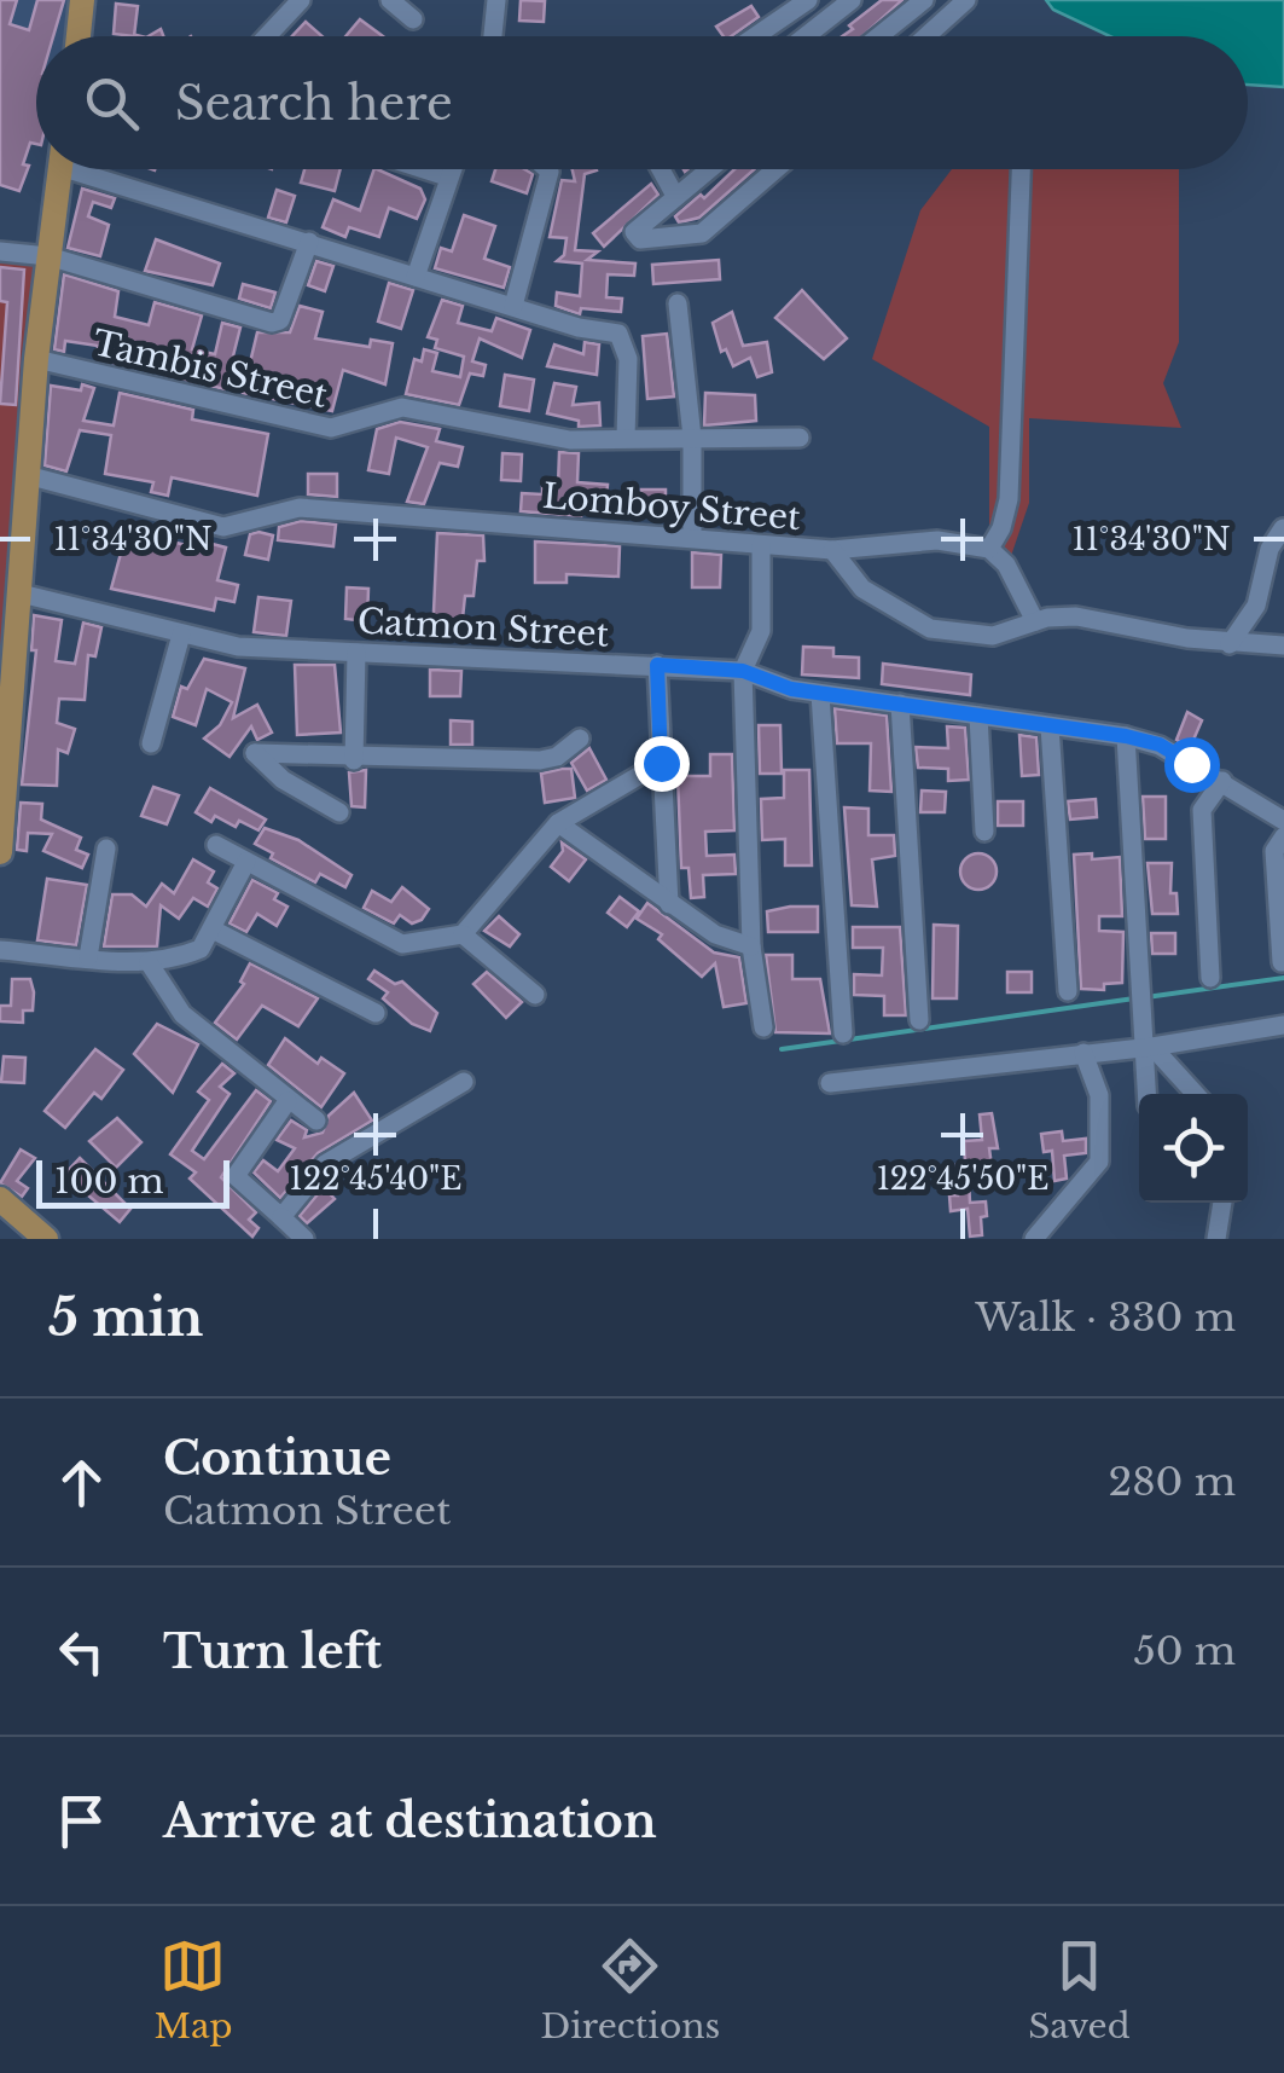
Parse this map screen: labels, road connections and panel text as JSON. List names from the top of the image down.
{
  "streets": {
    "street": ["Tambis Street", "Lomboy Street", "Catmon Street"]
  },
  "scale_bar": "100 m",
  "page": {
    "search": "Search here",
    "scale": "100 m",
    "heading": ["5 min", "Walk · 330 m"],
    "list": [
      ["Continue", "Catmon Street", "280 m"],
      ["Turn left", "50 m"],
      "Arrive at destination"
    ],
    "nav": ["Map", "Directions", "Saved"]
  },
  "coordinates": ["11°34'30\"N", "122°45'40\"E", "122°45'50\"E"]
}
